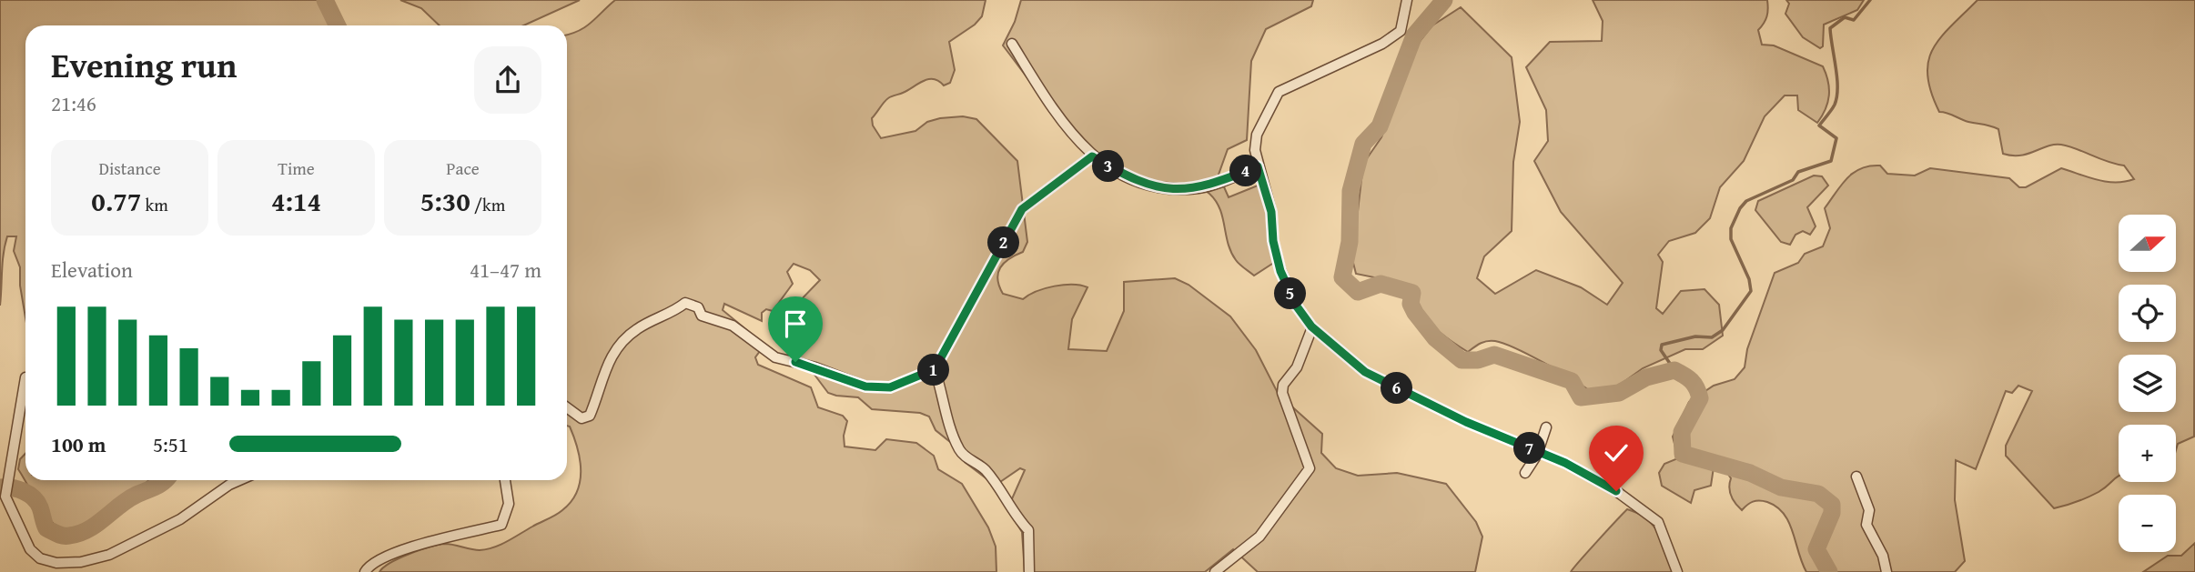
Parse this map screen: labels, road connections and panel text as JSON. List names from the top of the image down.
{
  "north": "right",
  "page": {
    "heading": ["Evening run", "21:46"],
    "stats": [
      ["Distance", "0.77 km"],
      ["Time", "4:14"],
      ["Pace", "5:30 /km"]
    ],
    "pins": [
      "3",
      "4",
      "2",
      "5",
      "1",
      "6",
      "7"
    ],
    "map_buttons": ["+", "−"],
    "chart": ["Elevation", "41–47 m"],
    "list": [
      {
        "name": "100 m",
        "note": "5:51"
      }
    ]
  }
}
